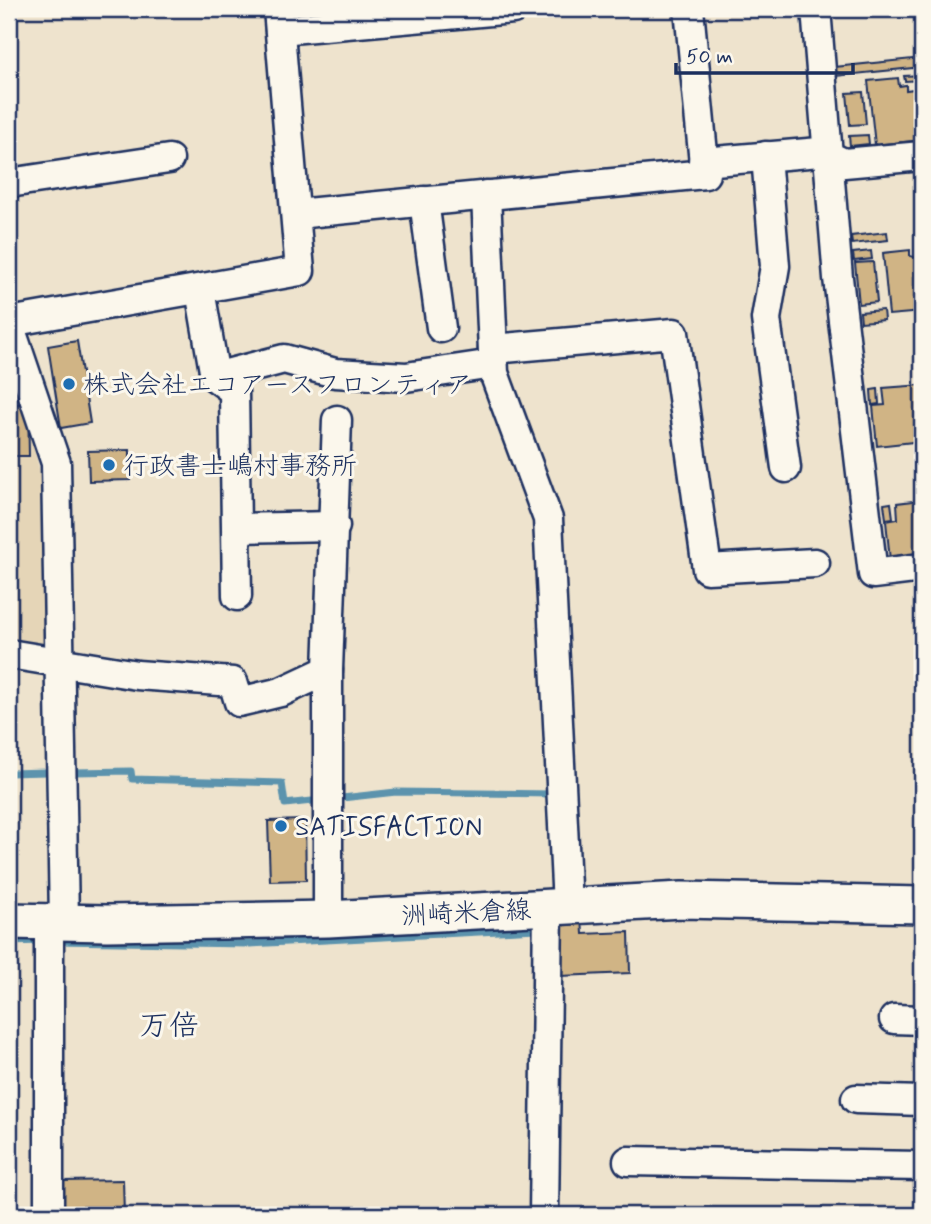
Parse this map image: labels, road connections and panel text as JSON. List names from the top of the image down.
{
  "streets": {
    "main road": ["洲崎米倉線"]
  },
  "districts": ["万倍"],
  "places": ["株式会社エコアースフロンティア", "行政書士嶋村事務所", "SATISFACTION"],
  "scale_bar": "50 m"
}
